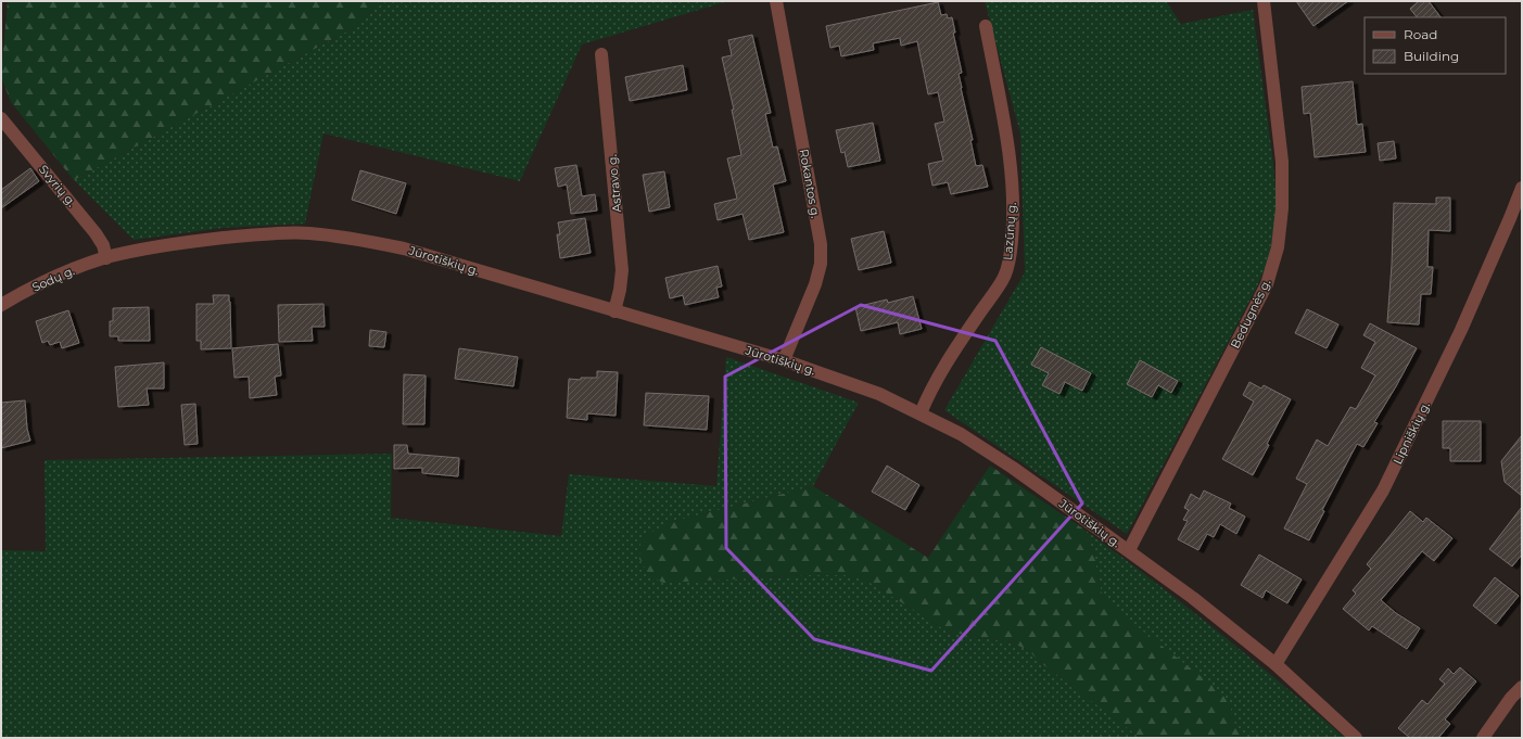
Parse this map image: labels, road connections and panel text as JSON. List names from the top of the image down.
{
  "streets": {
    "street": [
      "Astravo g.",
      "Rokantos g.",
      "Svyrių g.",
      "Lazūnų g.",
      "Jūrotiškių g.",
      "Sodų g.",
      "Bedugnės g.",
      "Lipniškių g."
    ]
  },
  "crossings": [
    ["Astravo g.", "Jūrotiškių g."],
    ["Rokantos g.", "Jūrotiškių g."],
    ["Svyrių g.", "Jūrotiškių g."],
    ["Svyrių g.", "Sodų g."],
    ["Lazūnų g.", "Jūrotiškių g."],
    ["Jūrotiškių g.", "Sodų g."],
    ["Jūrotiškių g.", "Bedugnės g."],
    ["Jūrotiškių g.", "Lipniškių g."]
  ],
  "legend": ["Road", "Building"]
}
